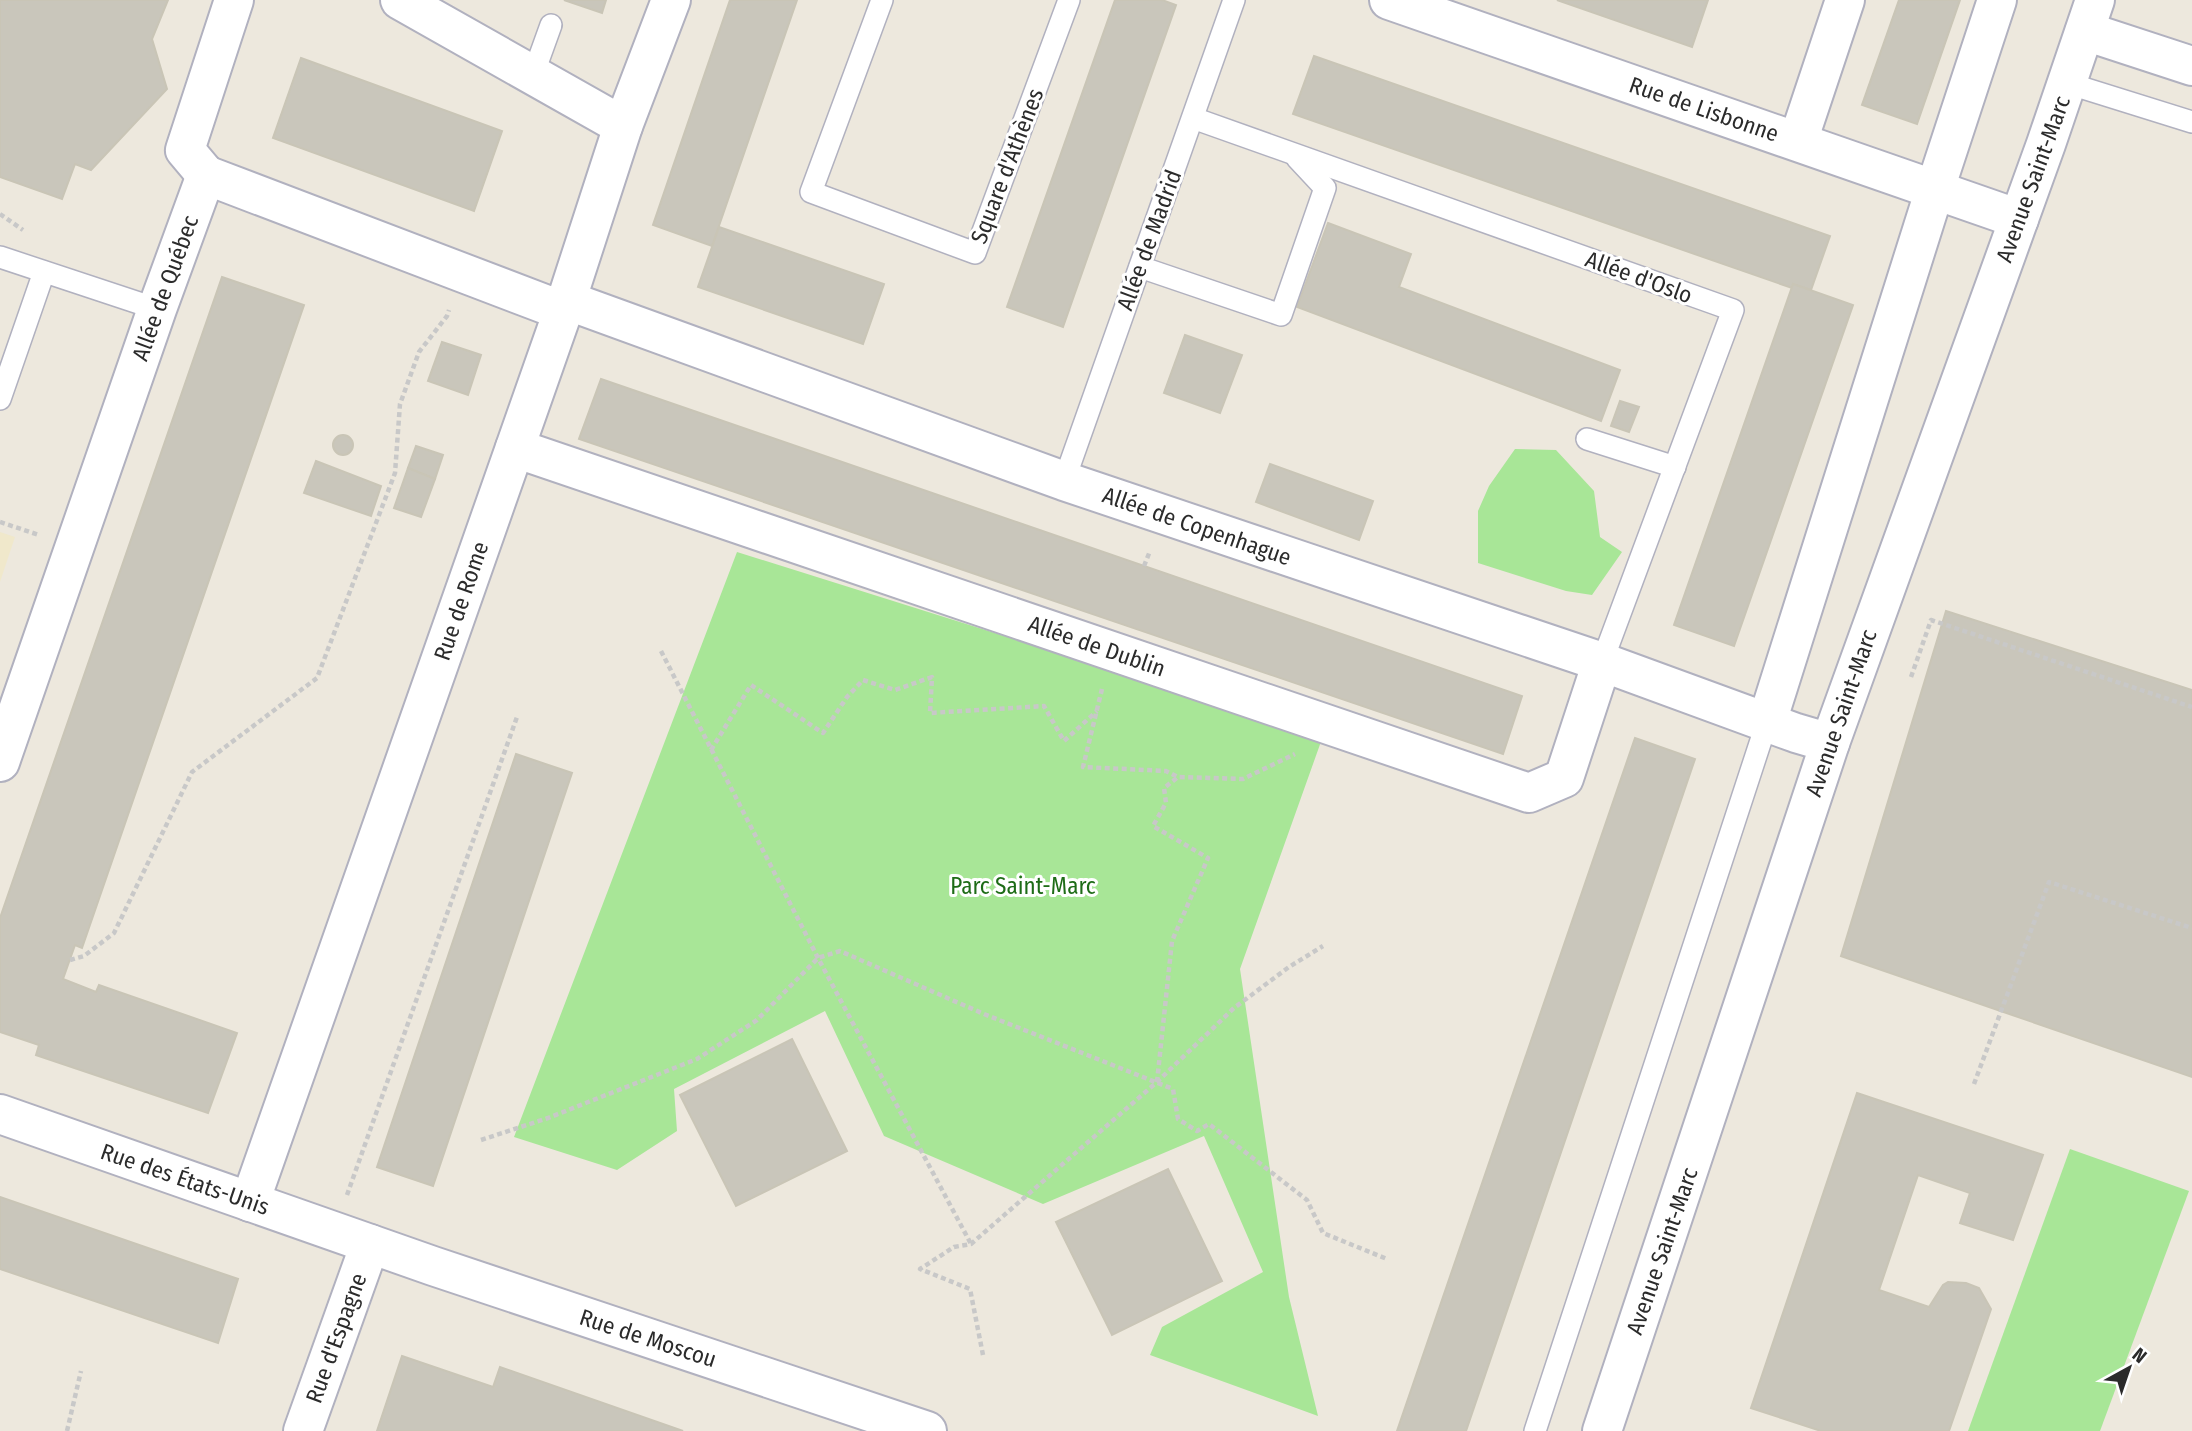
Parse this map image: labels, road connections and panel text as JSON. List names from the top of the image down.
{
  "streets": {
    "street": [
      "Rue de Lisbonne",
      "Avenue Saint-Marc",
      "Allée de Québec",
      "Allée de Copenhague",
      "Rue de Rome",
      "Allée de Dublin",
      "Rue des États-Unis",
      "Rue d'Espagne",
      "Rue de Moscou"
    ],
    "lane": ["Square d'Athènes", "Allée de Madrid", "Allée d'Oslo"]
  },
  "crossings": [
    ["Rue de Lisbonne", "Avenue Saint-Marc"],
    ["Avenue Saint-Marc", "Allée de Copenhague"],
    ["Allée de Madrid", "Allée d'Oslo"],
    ["Allée de Madrid", "Allée de Copenhague"],
    ["Allée d'Oslo", "Allée de Copenhague"],
    ["Allée d'Oslo", "Allée de Dublin"],
    ["Allée de Copenhague", "Rue de Rome"],
    ["Allée de Copenhague", "Allée de Dublin"],
    ["Rue de Rome", "Allée de Dublin"],
    ["Rue de Rome", "Rue des États-Unis"],
    ["Rue des États-Unis", "Rue d'Espagne"],
    ["Rue des États-Unis", "Rue de Moscou"],
    ["Rue d'Espagne", "Rue de Moscou"]
  ],
  "parks": ["Parc Saint-Marc"],
  "north": "top right"
}
